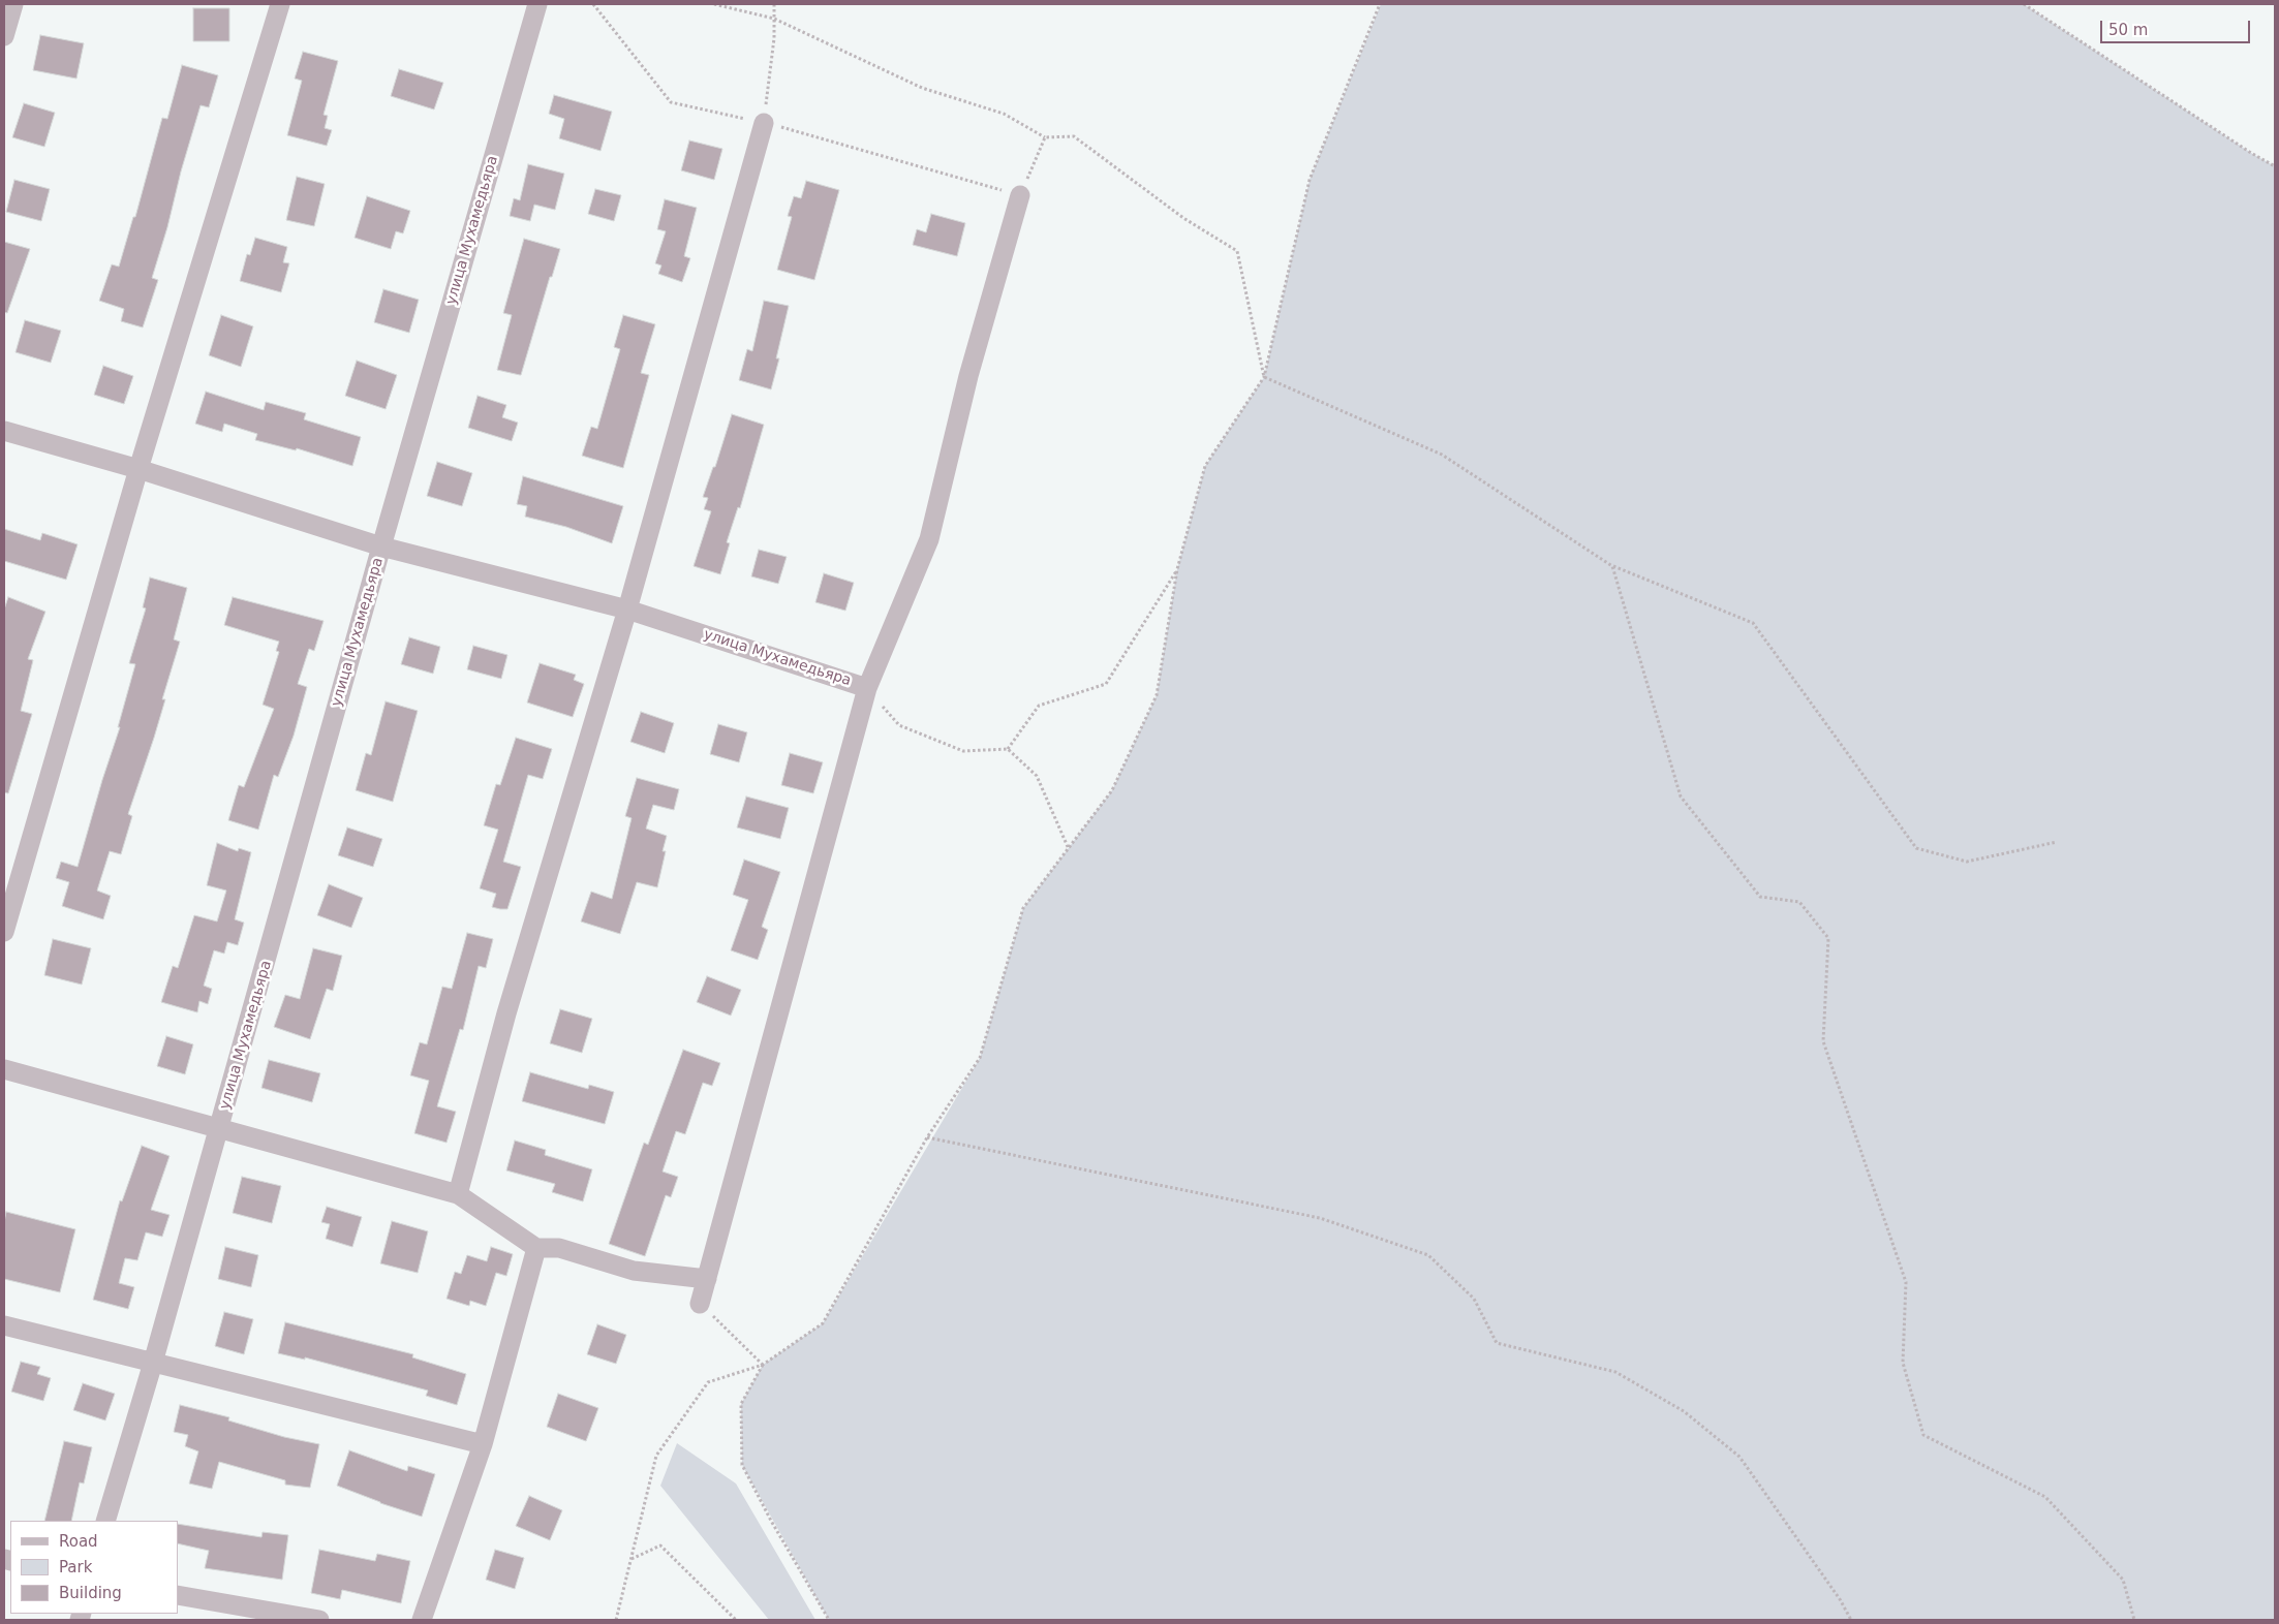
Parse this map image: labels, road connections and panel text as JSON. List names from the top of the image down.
{
  "streets": {
    "street": ["улица Мухамедьяра"]
  },
  "legend": ["Road", "Park", "Building"],
  "scale_bar": "50 m"
}
